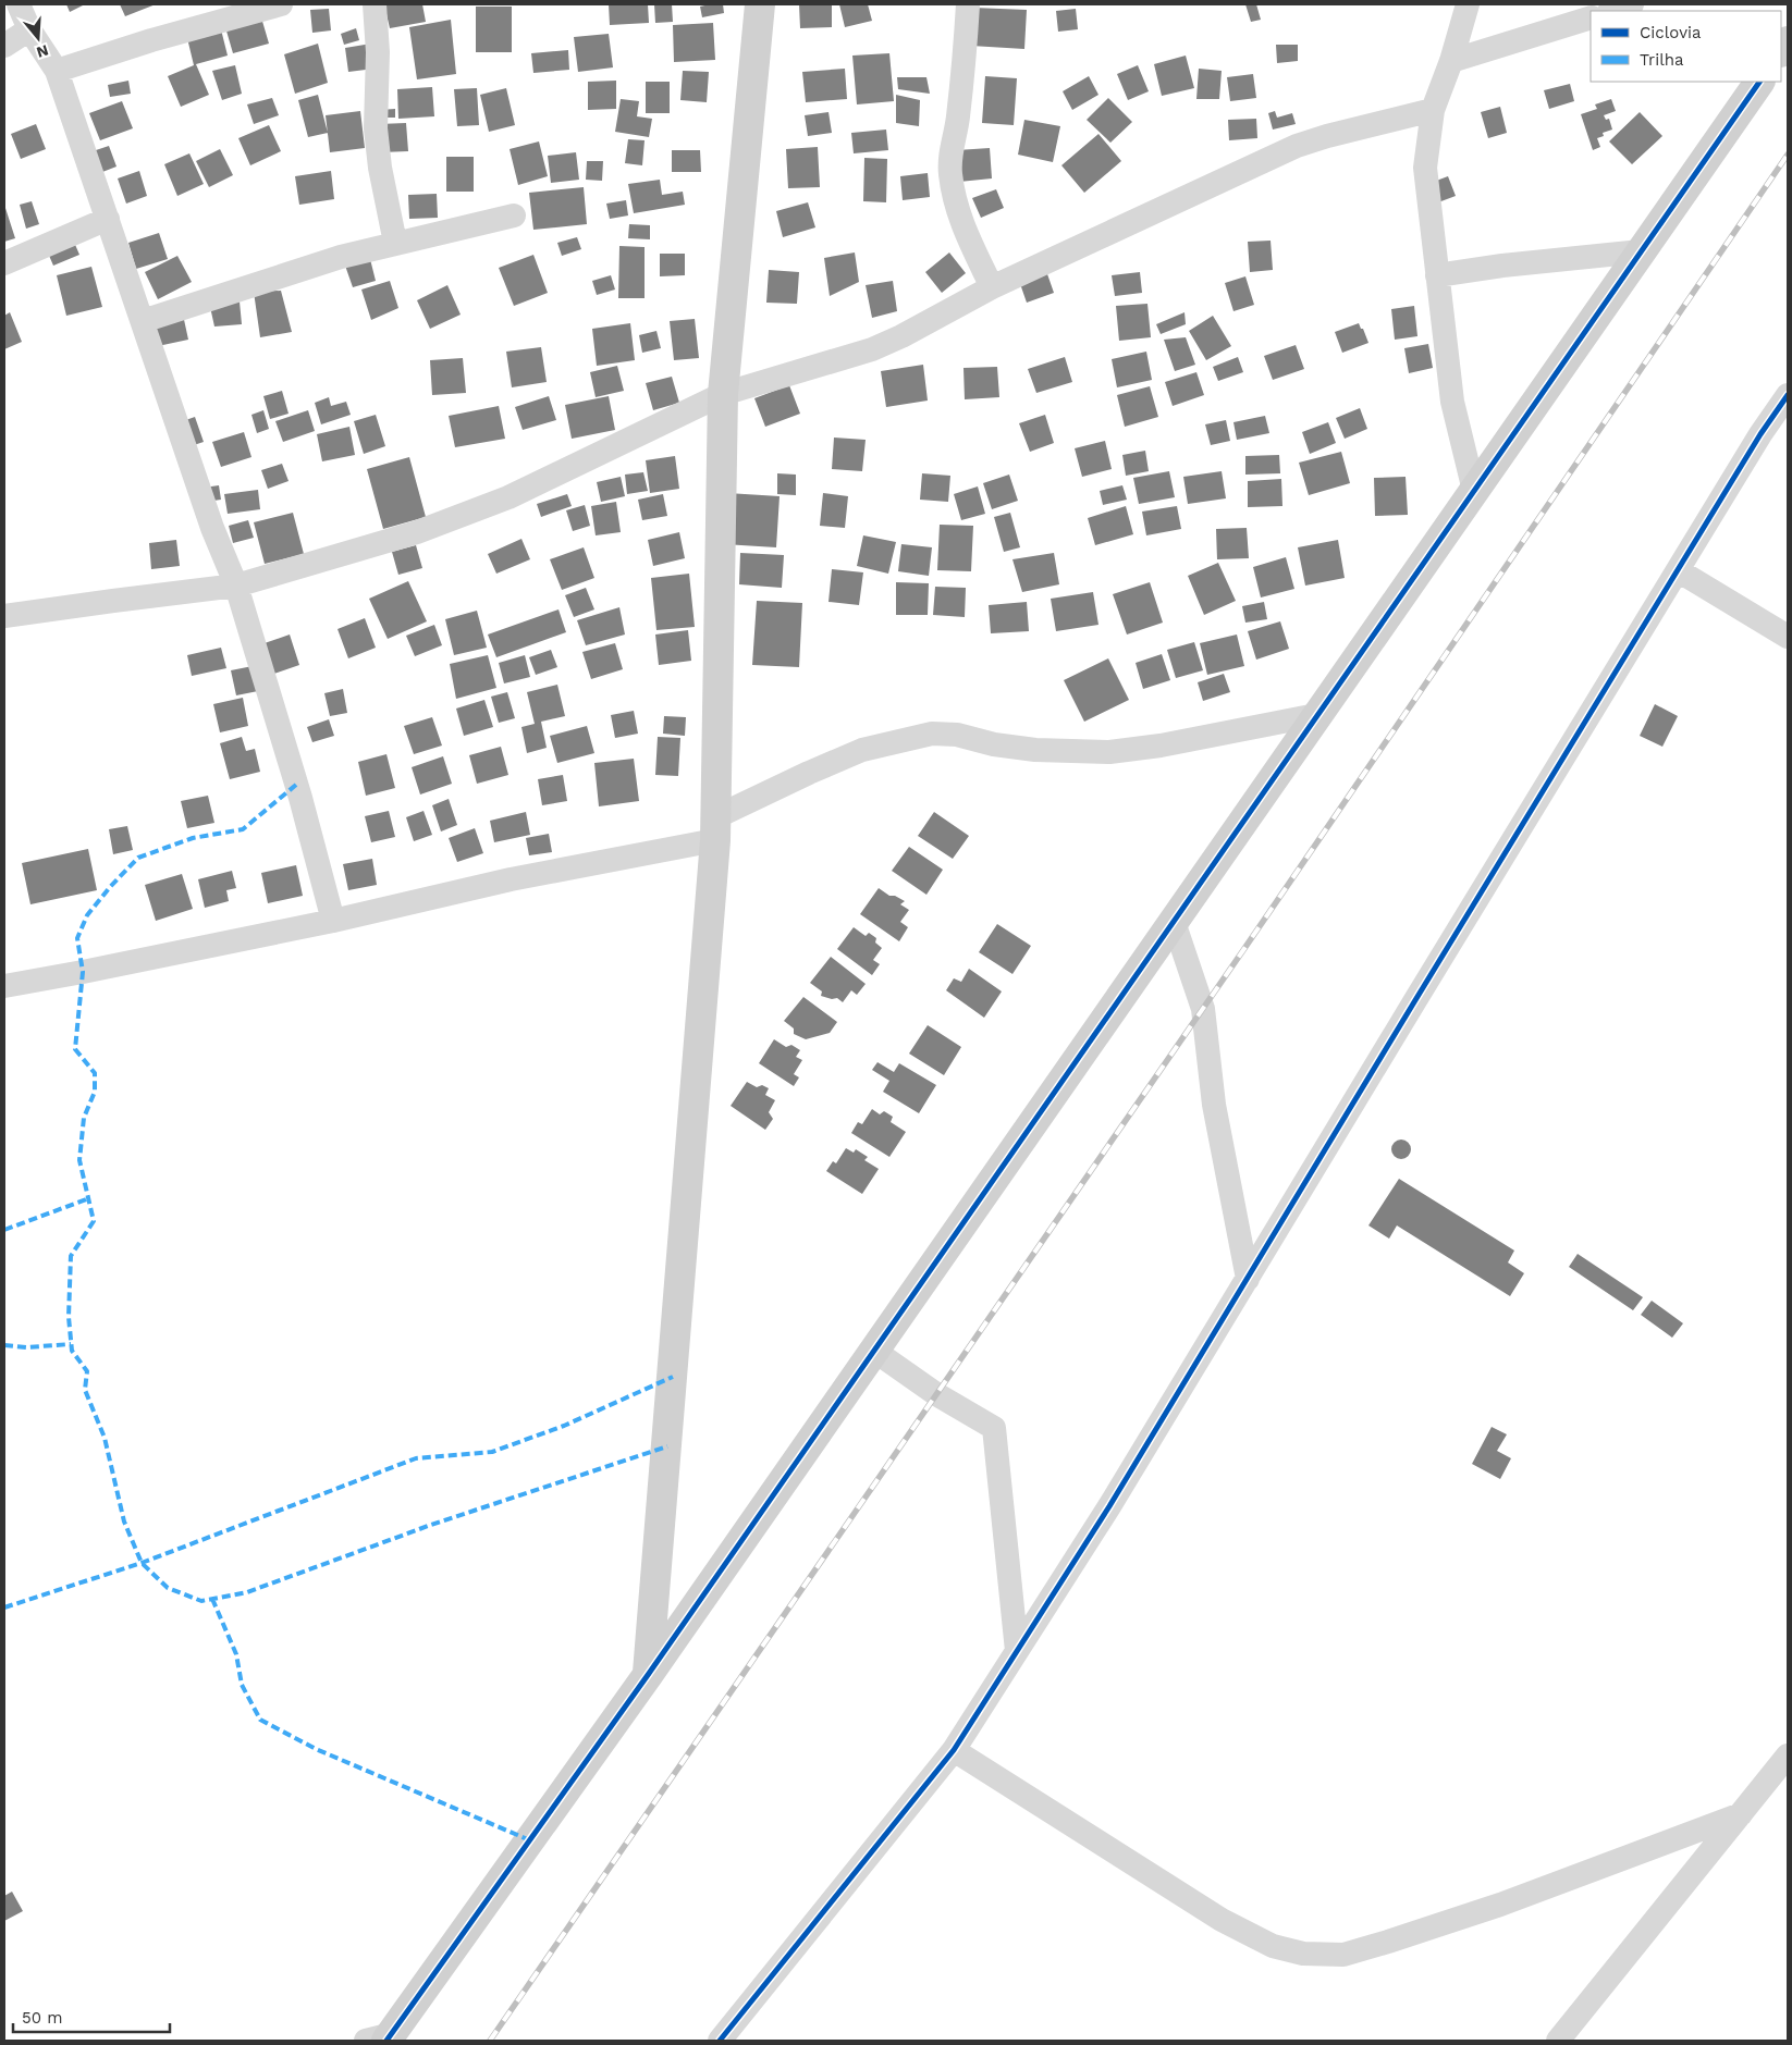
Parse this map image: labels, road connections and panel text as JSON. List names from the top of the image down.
{
  "legend": ["Ciclovia", "Trilha"],
  "scale_bar": "50 m",
  "north": "bottom"
}
